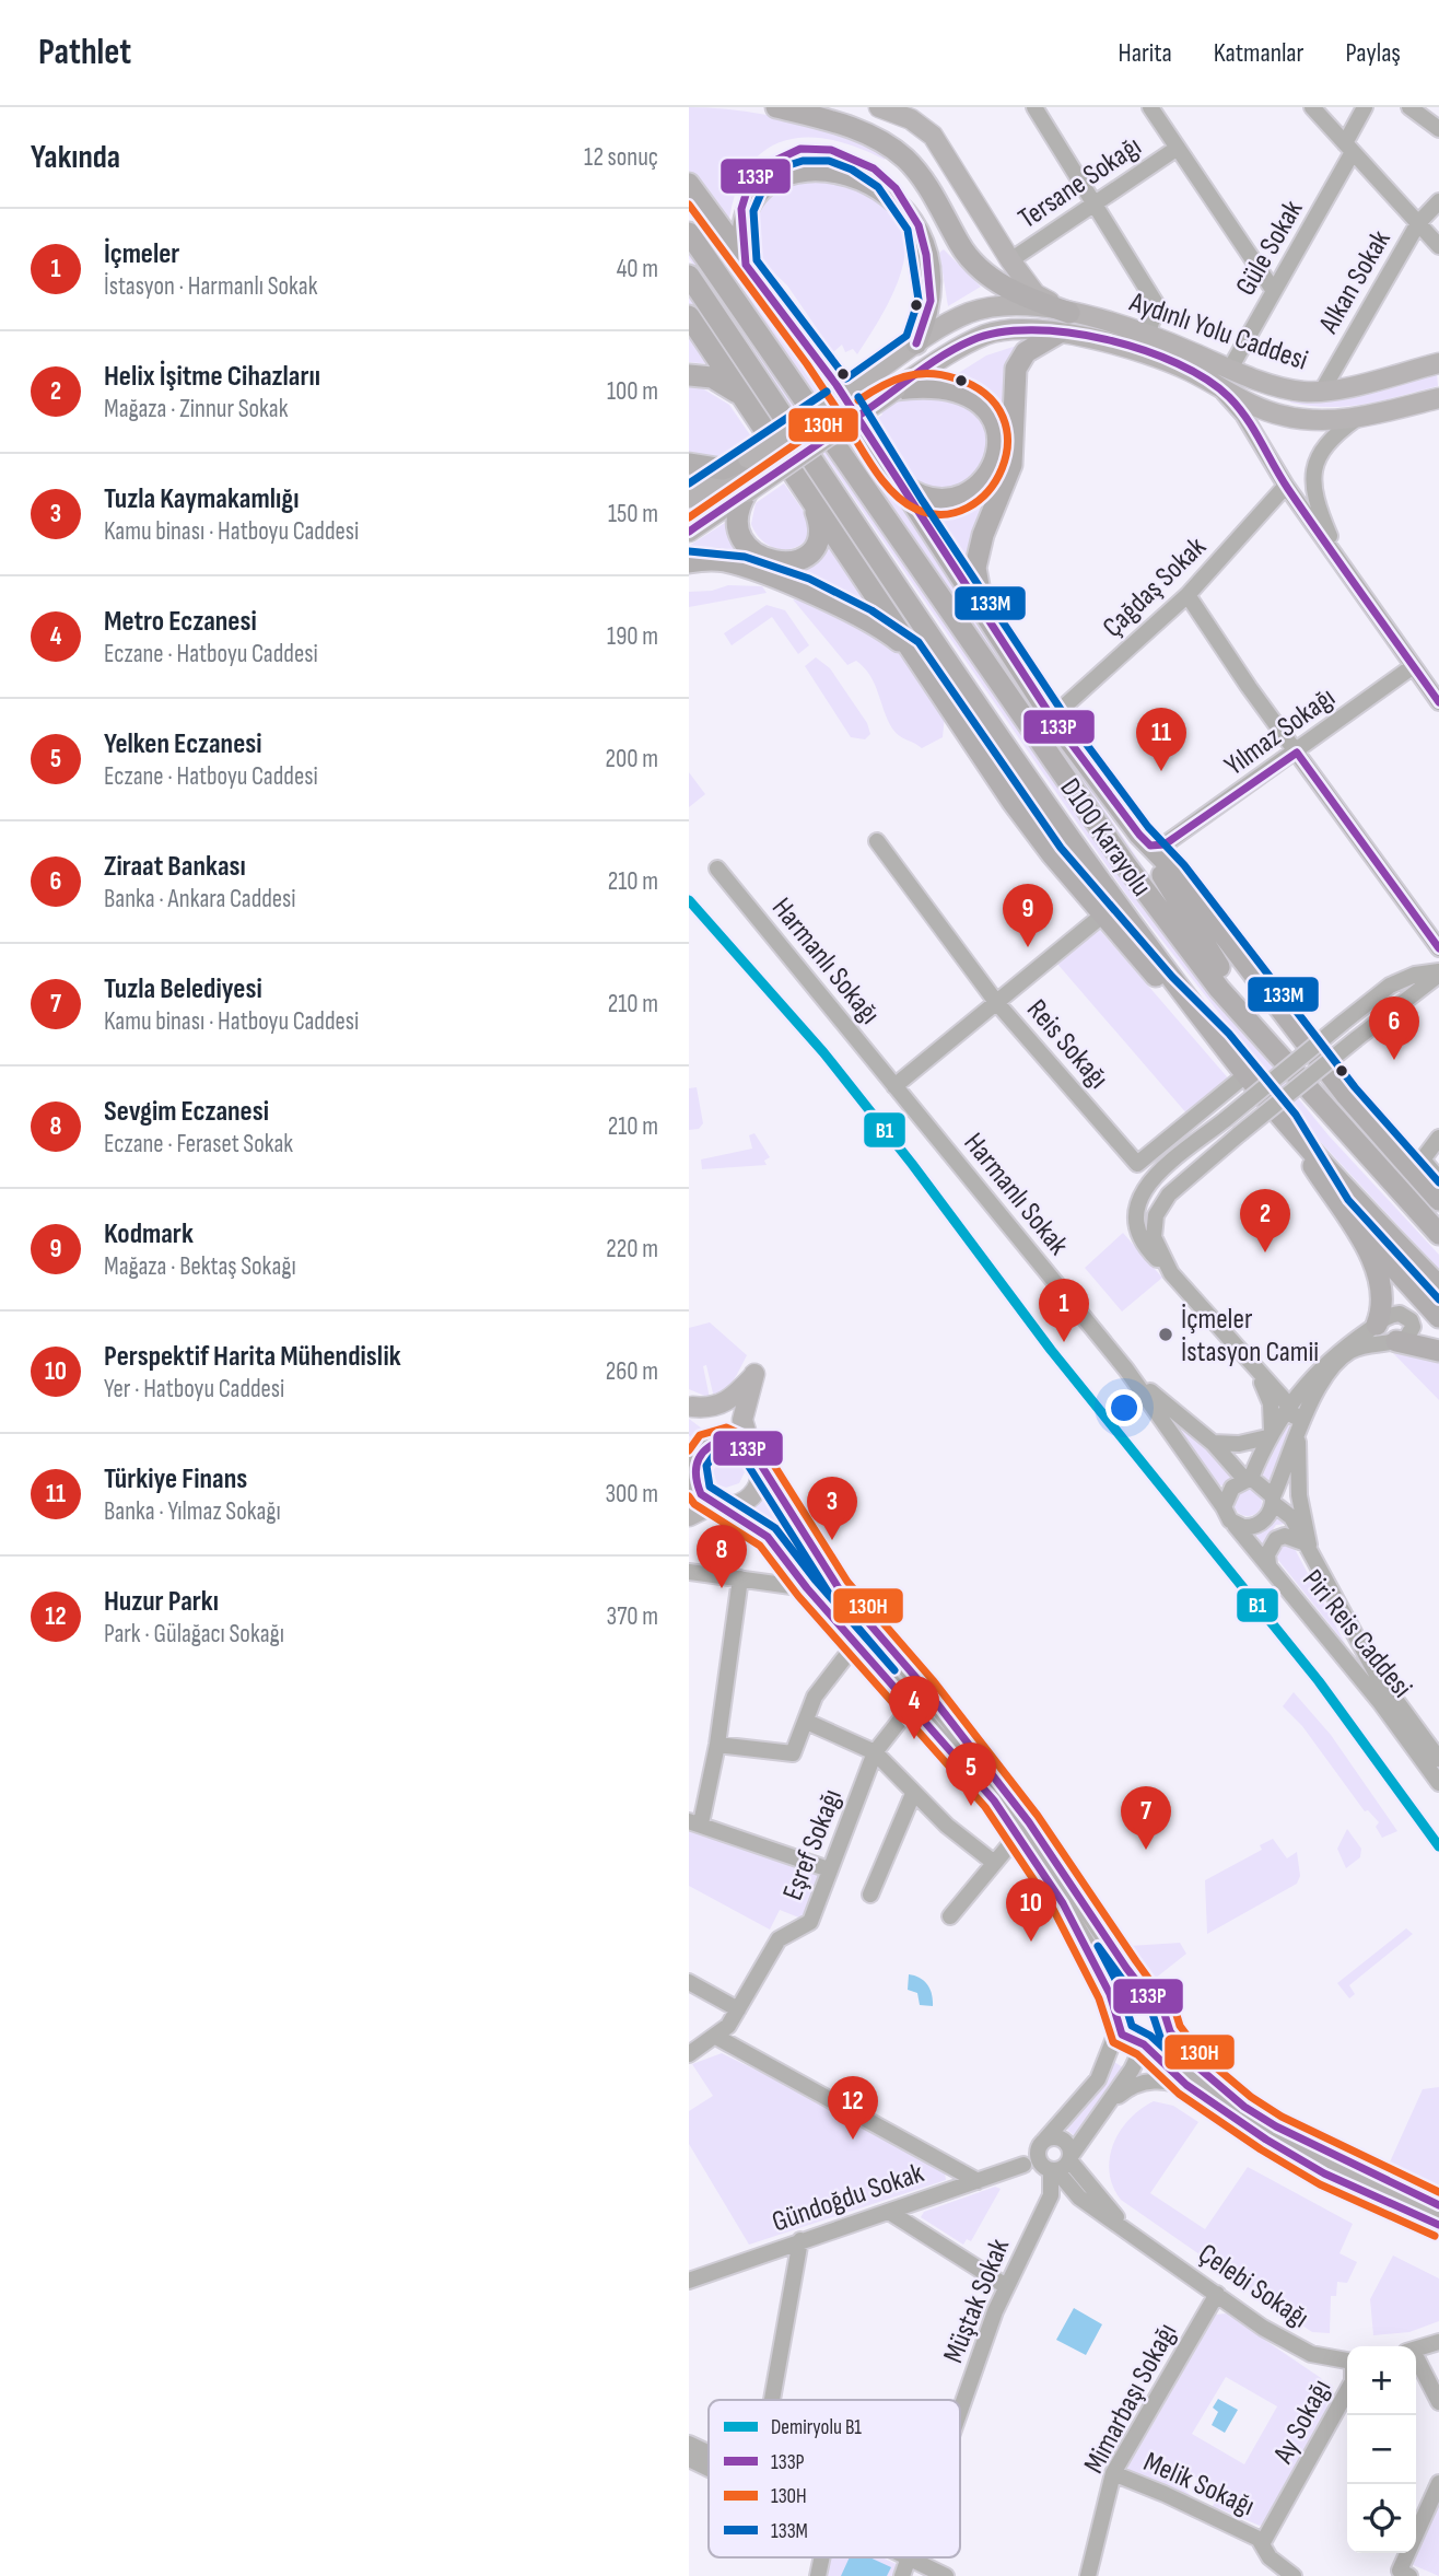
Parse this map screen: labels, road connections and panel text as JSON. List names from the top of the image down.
{
  "streets": {
    "highway": ["D100 Karayolu"],
    "main road": ["Aydınlı Yolu Caddesi"],
    "street": [
      "Tersane Sokağı",
      "Güle Sokak",
      "Alkan Sokak",
      "Çağdaş Sokak",
      "Yılmaz Sokağı",
      "Harmanlı Sokağı",
      "Reis Sokağı",
      "Harmanlı Sokak",
      "Piri Reis Caddesi",
      "Eşref Sokağı",
      "Gündoğdu Sokak",
      "Çelebi Sokağı",
      "Müştak Sokak",
      "Mimarbaşı Sokağı",
      "Ay Sokağı",
      "Melik Sokağı"
    ]
  },
  "crossings": [
    ["Güle Sokak", "Aydınlı Yolu Caddesi"],
    ["Alkan Sokak", "Aydınlı Yolu Caddesi"],
    ["D100 Karayolu", "Reis Sokağı"],
    ["Harmanlı Sokağı", "Harmanlı Sokak"],
    ["Harmanlı Sokak", "Piri Reis Caddesi"],
    ["Çelebi Sokağı", "Müştak Sokak"],
    ["Çelebi Sokağı", "Mimarbaşı Sokağı"],
    ["Mimarbaşı Sokağı", "Melik Sokağı"],
    ["Ay Sokağı", "Melik Sokağı"]
  ],
  "places": ["İçmeler İstasyon Camii"],
  "lines": [
    "transit line 133P",
    "transit line 133M",
    "transit line 130H",
    "rail line B1"
  ],
  "legend": [
    "Demiryolu B1",
    "133P",
    "130H",
    "133M"
  ],
  "page": {
    "header": "Pathlet",
    "nav": ["Harita", "Katmanlar", "Paylaş"],
    "heading": ["Yakında", "12 sonuç"],
    "list": [
      {
        "mark": "1",
        "name": "İçmeler",
        "note": "İstasyon · Harmanlı Sokak",
        "value": "40 m"
      },
      {
        "mark": "2",
        "name": "Helix İşitme Cihazlarıı",
        "note": "Mağaza · Zinnur Sokak",
        "value": "100 m"
      },
      {
        "mark": "3",
        "name": "Tuzla Kaymakamlığı",
        "note": "Kamu binası · Hatboyu Caddesi",
        "value": "150 m"
      },
      {
        "mark": "4",
        "name": "Metro Eczanesi",
        "note": "Eczane · Hatboyu Caddesi",
        "value": "190 m"
      },
      {
        "mark": "5",
        "name": "Yelken Eczanesi",
        "note": "Eczane · Hatboyu Caddesi",
        "value": "200 m"
      },
      {
        "mark": "6",
        "name": "Ziraat Bankası",
        "note": "Banka · Ankara Caddesi",
        "value": "210 m"
      },
      {
        "mark": "7",
        "name": "Tuzla Belediyesi",
        "note": "Kamu binası · Hatboyu Caddesi",
        "value": "210 m"
      },
      {
        "mark": "8",
        "name": "Sevgim Eczanesi",
        "note": "Eczane · Feraset Sokak",
        "value": "210 m"
      },
      {
        "mark": "9",
        "name": "Kodmark",
        "note": "Mağaza · Bektaş Sokağı",
        "value": "220 m"
      },
      {
        "mark": "10",
        "name": "Perspektif Harita Mühendislik",
        "note": "Yer · Hatboyu Caddesi",
        "value": "260 m"
      },
      {
        "mark": "11",
        "name": "Türkiye Finans",
        "note": "Banka · Yılmaz Sokağı",
        "value": "300 m"
      },
      {
        "mark": "12",
        "name": "Huzur Parkı",
        "note": "Park · Gülağacı Sokağı",
        "value": "370 m"
      }
    ],
    "pins": [
      "11",
      "9",
      "6",
      "2",
      "1",
      "3",
      "8",
      "4",
      "5",
      "7",
      "10",
      "12"
    ],
    "map_buttons": ["+", "−"]
  }
}
